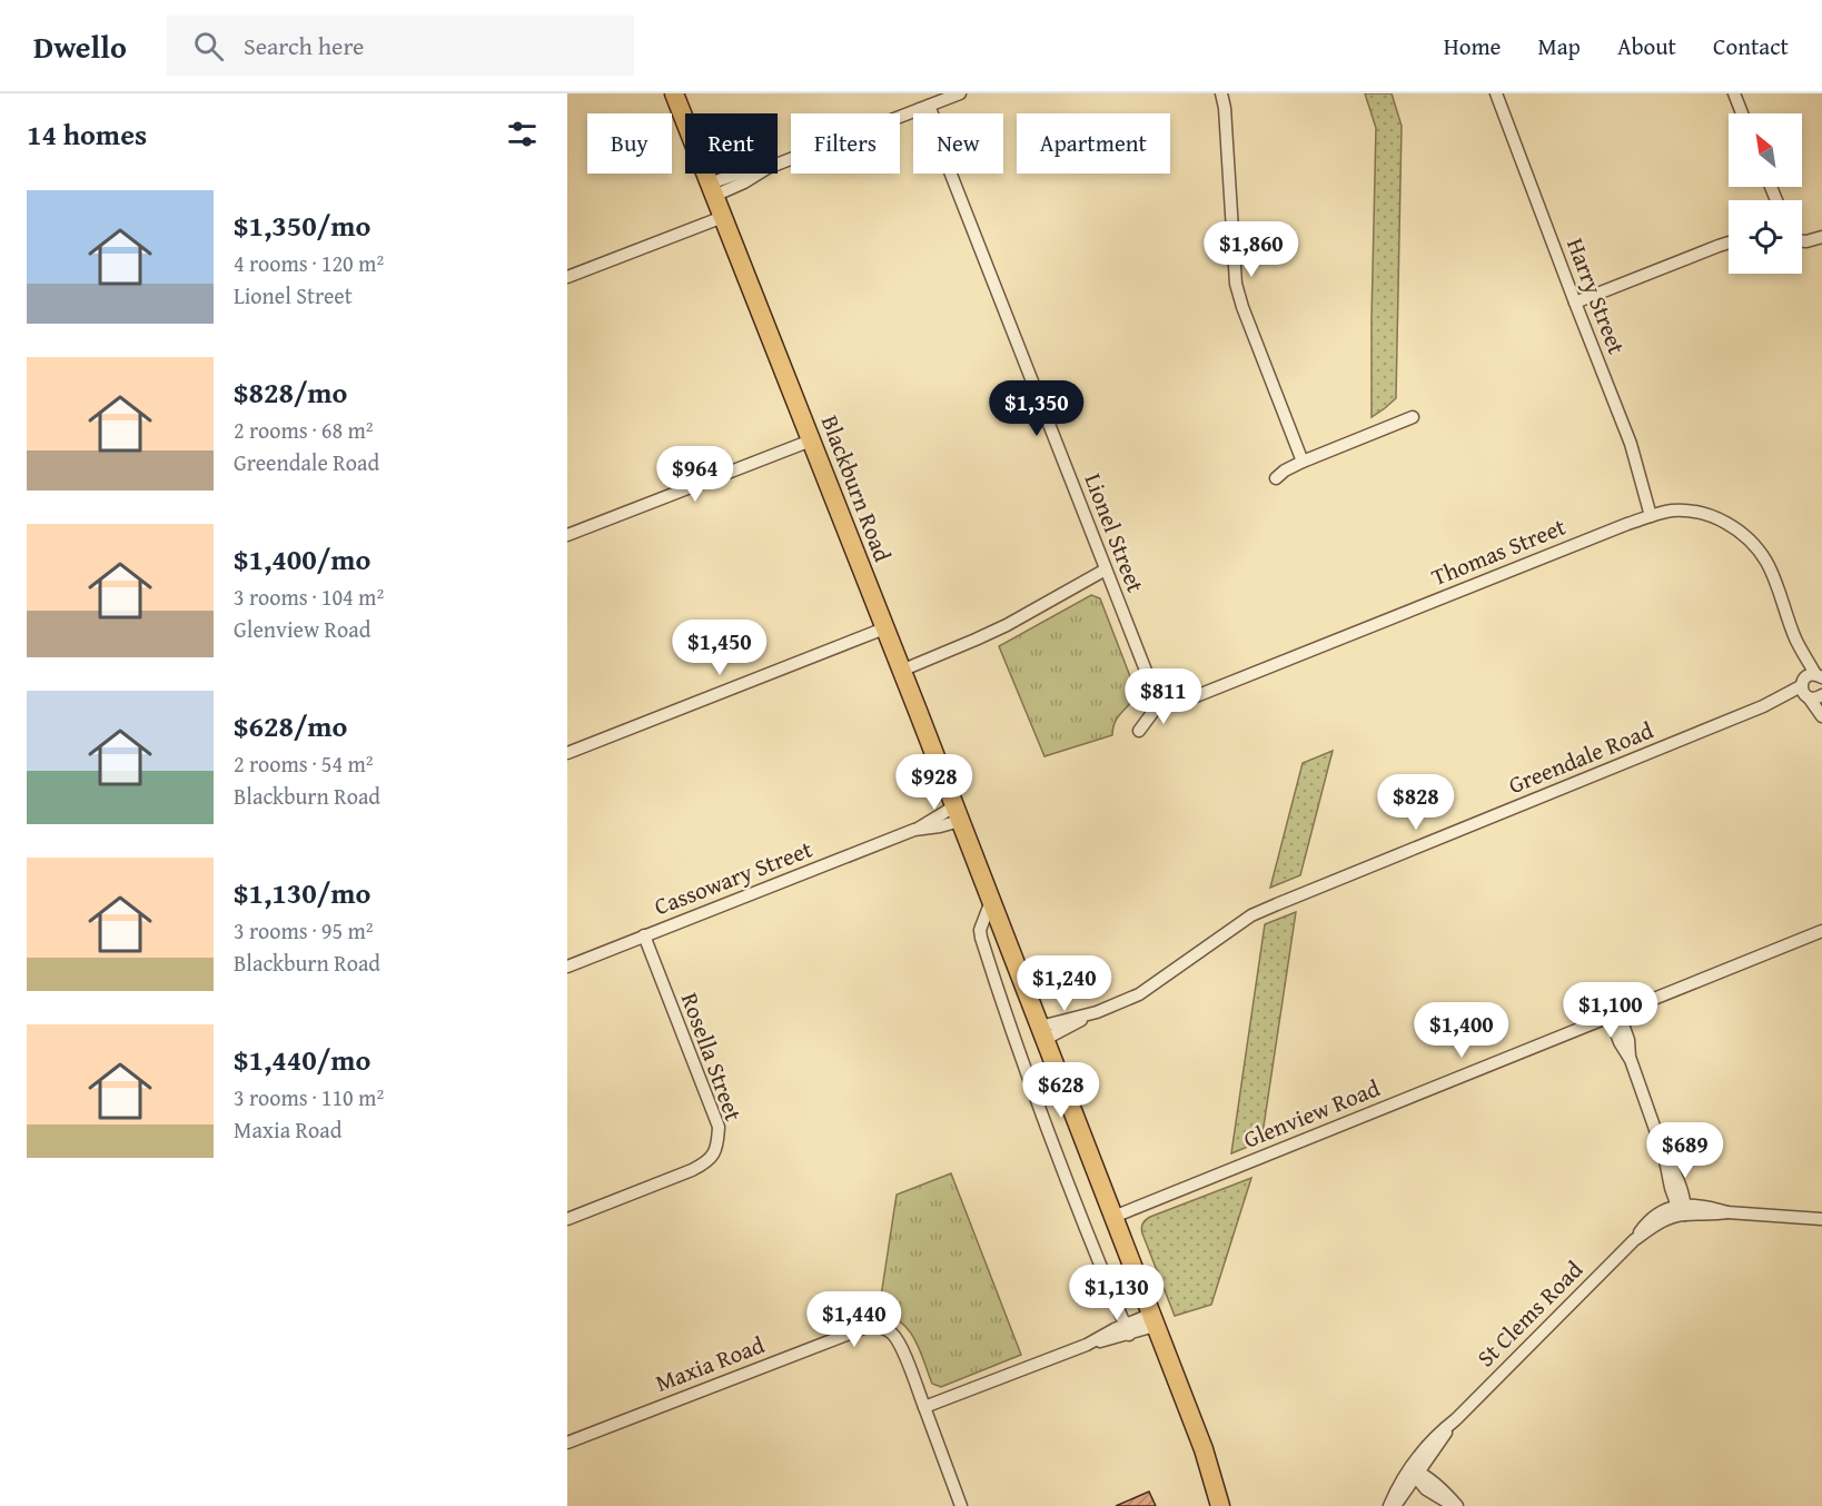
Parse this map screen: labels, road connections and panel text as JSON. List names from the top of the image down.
{
  "streets": {
    "main road": ["Blackburn Road"],
    "street": [
      "Harry Street",
      "Lionel Street",
      "Thomas Street",
      "Greendale Road",
      "Cassowary Street",
      "Rosella Street",
      "Glenview Road",
      "St Clems Road",
      "Maxia Road"
    ]
  },
  "crossings": [
    ["Harry Street", "Thomas Street"],
    ["Blackburn Road", "Greendale Road"],
    ["Blackburn Road", "Cassowary Street"],
    ["Blackburn Road", "Glenview Road"],
    ["Lionel Street", "Thomas Street"],
    ["Thomas Street", "Greendale Road"],
    ["Cassowary Street", "Rosella Street"]
  ],
  "north": "top left",
  "page": {
    "header": "Dwello",
    "search": "Search here",
    "nav": [
      "Home",
      "Map",
      "About",
      "Contact"
    ],
    "heading": "14 homes",
    "chip": [
      "Buy",
      "Rent",
      "Filters",
      "New",
      "Apartment"
    ],
    "list": [
      {
        "name": "$1,350/mo",
        "note": "4 rooms · 120 m² · Lionel Street"
      },
      {
        "name": "$828/mo",
        "note": "2 rooms · 68 m² · Greendale Road"
      },
      {
        "name": "$1,400/mo",
        "note": "3 rooms · 104 m² · Glenview Road"
      },
      {
        "name": "$628/mo",
        "note": "2 rooms · 54 m² · Blackburn Road"
      },
      {
        "name": "$1,130/mo",
        "note": "3 rooms · 95 m² · Blackburn Road"
      },
      {
        "name": "$1,440/mo",
        "note": "3 rooms · 110 m² · Maxia Road"
      }
    ],
    "price": [
      "$1,860",
      "$1,350",
      "$964",
      "$1,450",
      "$811",
      "$928",
      "$828",
      "$1,240",
      "$1,100",
      "$1,400",
      "$628",
      "$689",
      "$1,130",
      "$1,440"
    ]
  }
}
